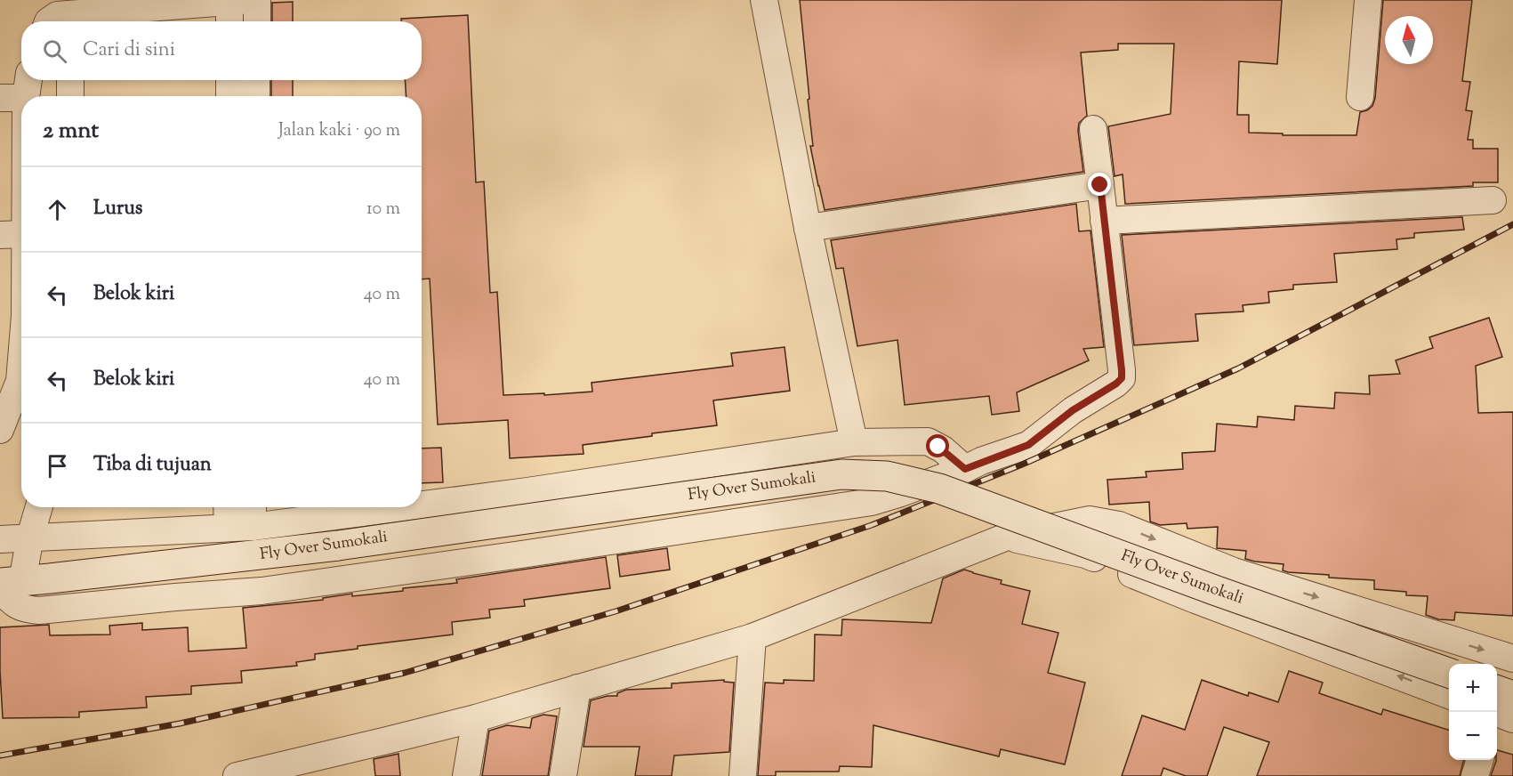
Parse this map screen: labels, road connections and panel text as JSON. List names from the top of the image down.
{
  "streets": {
    "main road": ["Fly Over Sumokali"]
  },
  "north": "top",
  "page": {
    "search": "Cari di sini",
    "heading": ["2 mnt", "Jalan kaki · 90 m"],
    "list": [
      ["Lurus", "10 m"],
      ["Belok kiri", "40 m"],
      ["Belok kiri", "40 m"],
      "Tiba di tujuan"
    ],
    "map_buttons": ["+", "−"]
  }
}
